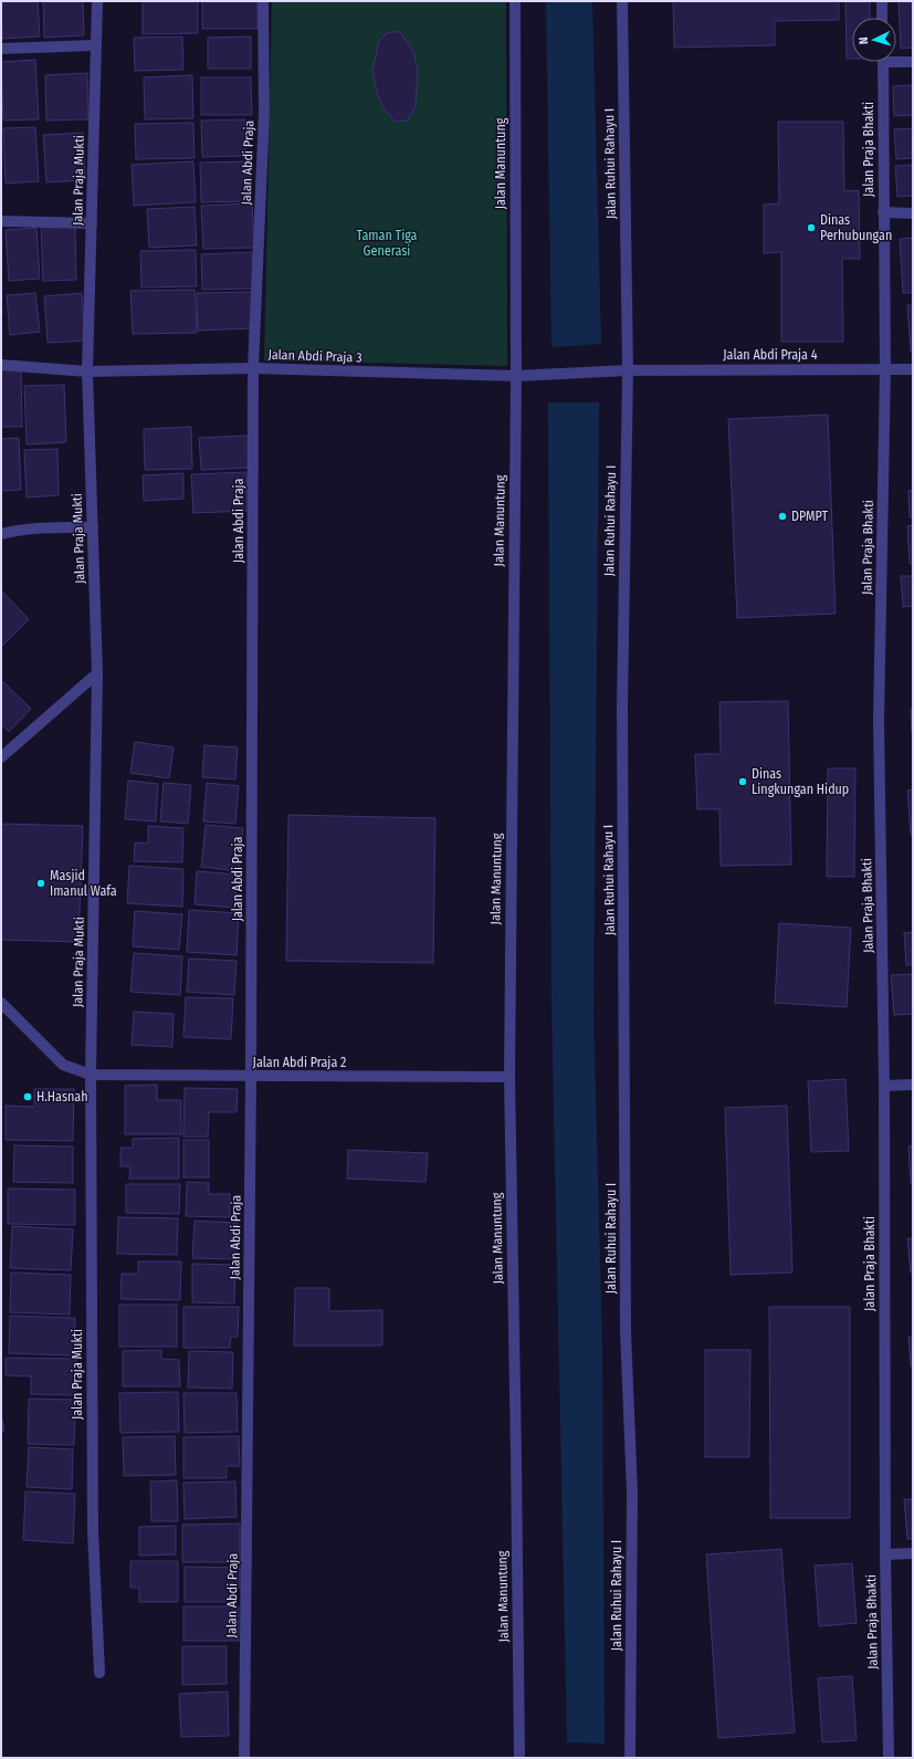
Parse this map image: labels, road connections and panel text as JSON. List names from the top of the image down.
{
  "streets": {
    "street": [
      "Jalan Praja Bhakti",
      "Jalan Abdi Praja",
      "Jalan Manuntung",
      "Jalan Ruhui Rahayu I",
      "Jalan Praja Mukti",
      "Jalan Abdi Praja 4",
      "Jalan Abdi Praja 3",
      "Jalan Abdi Praja 2"
    ]
  },
  "crossings": [
    ["Jalan Praja Bhakti", "Jalan Abdi Praja 4"],
    ["Jalan Abdi Praja", "Jalan Abdi Praja 3"],
    ["Jalan Abdi Praja", "Jalan Abdi Praja 2"],
    ["Jalan Manuntung", "Jalan Abdi Praja 3"],
    ["Jalan Manuntung", "Jalan Abdi Praja 2"],
    ["Jalan Ruhui Rahayu I", "Jalan Abdi Praja 4"],
    ["Jalan Ruhui Rahayu I", "Jalan Abdi Praja 3"],
    ["Jalan Praja Mukti", "Jalan Abdi Praja 3"],
    ["Jalan Praja Mukti", "Jalan Abdi Praja 2"],
    ["Jalan Abdi Praja 4", "Jalan Abdi Praja 3"]
  ],
  "parks": ["Taman Tiga Generasi"],
  "places": [
    "Dinas Perhubungan",
    "DPMPT",
    "Dinas Lingkungan Hidup",
    "Masjid Imanul Wafa",
    "H.Hasnah"
  ],
  "north": "left"
}
